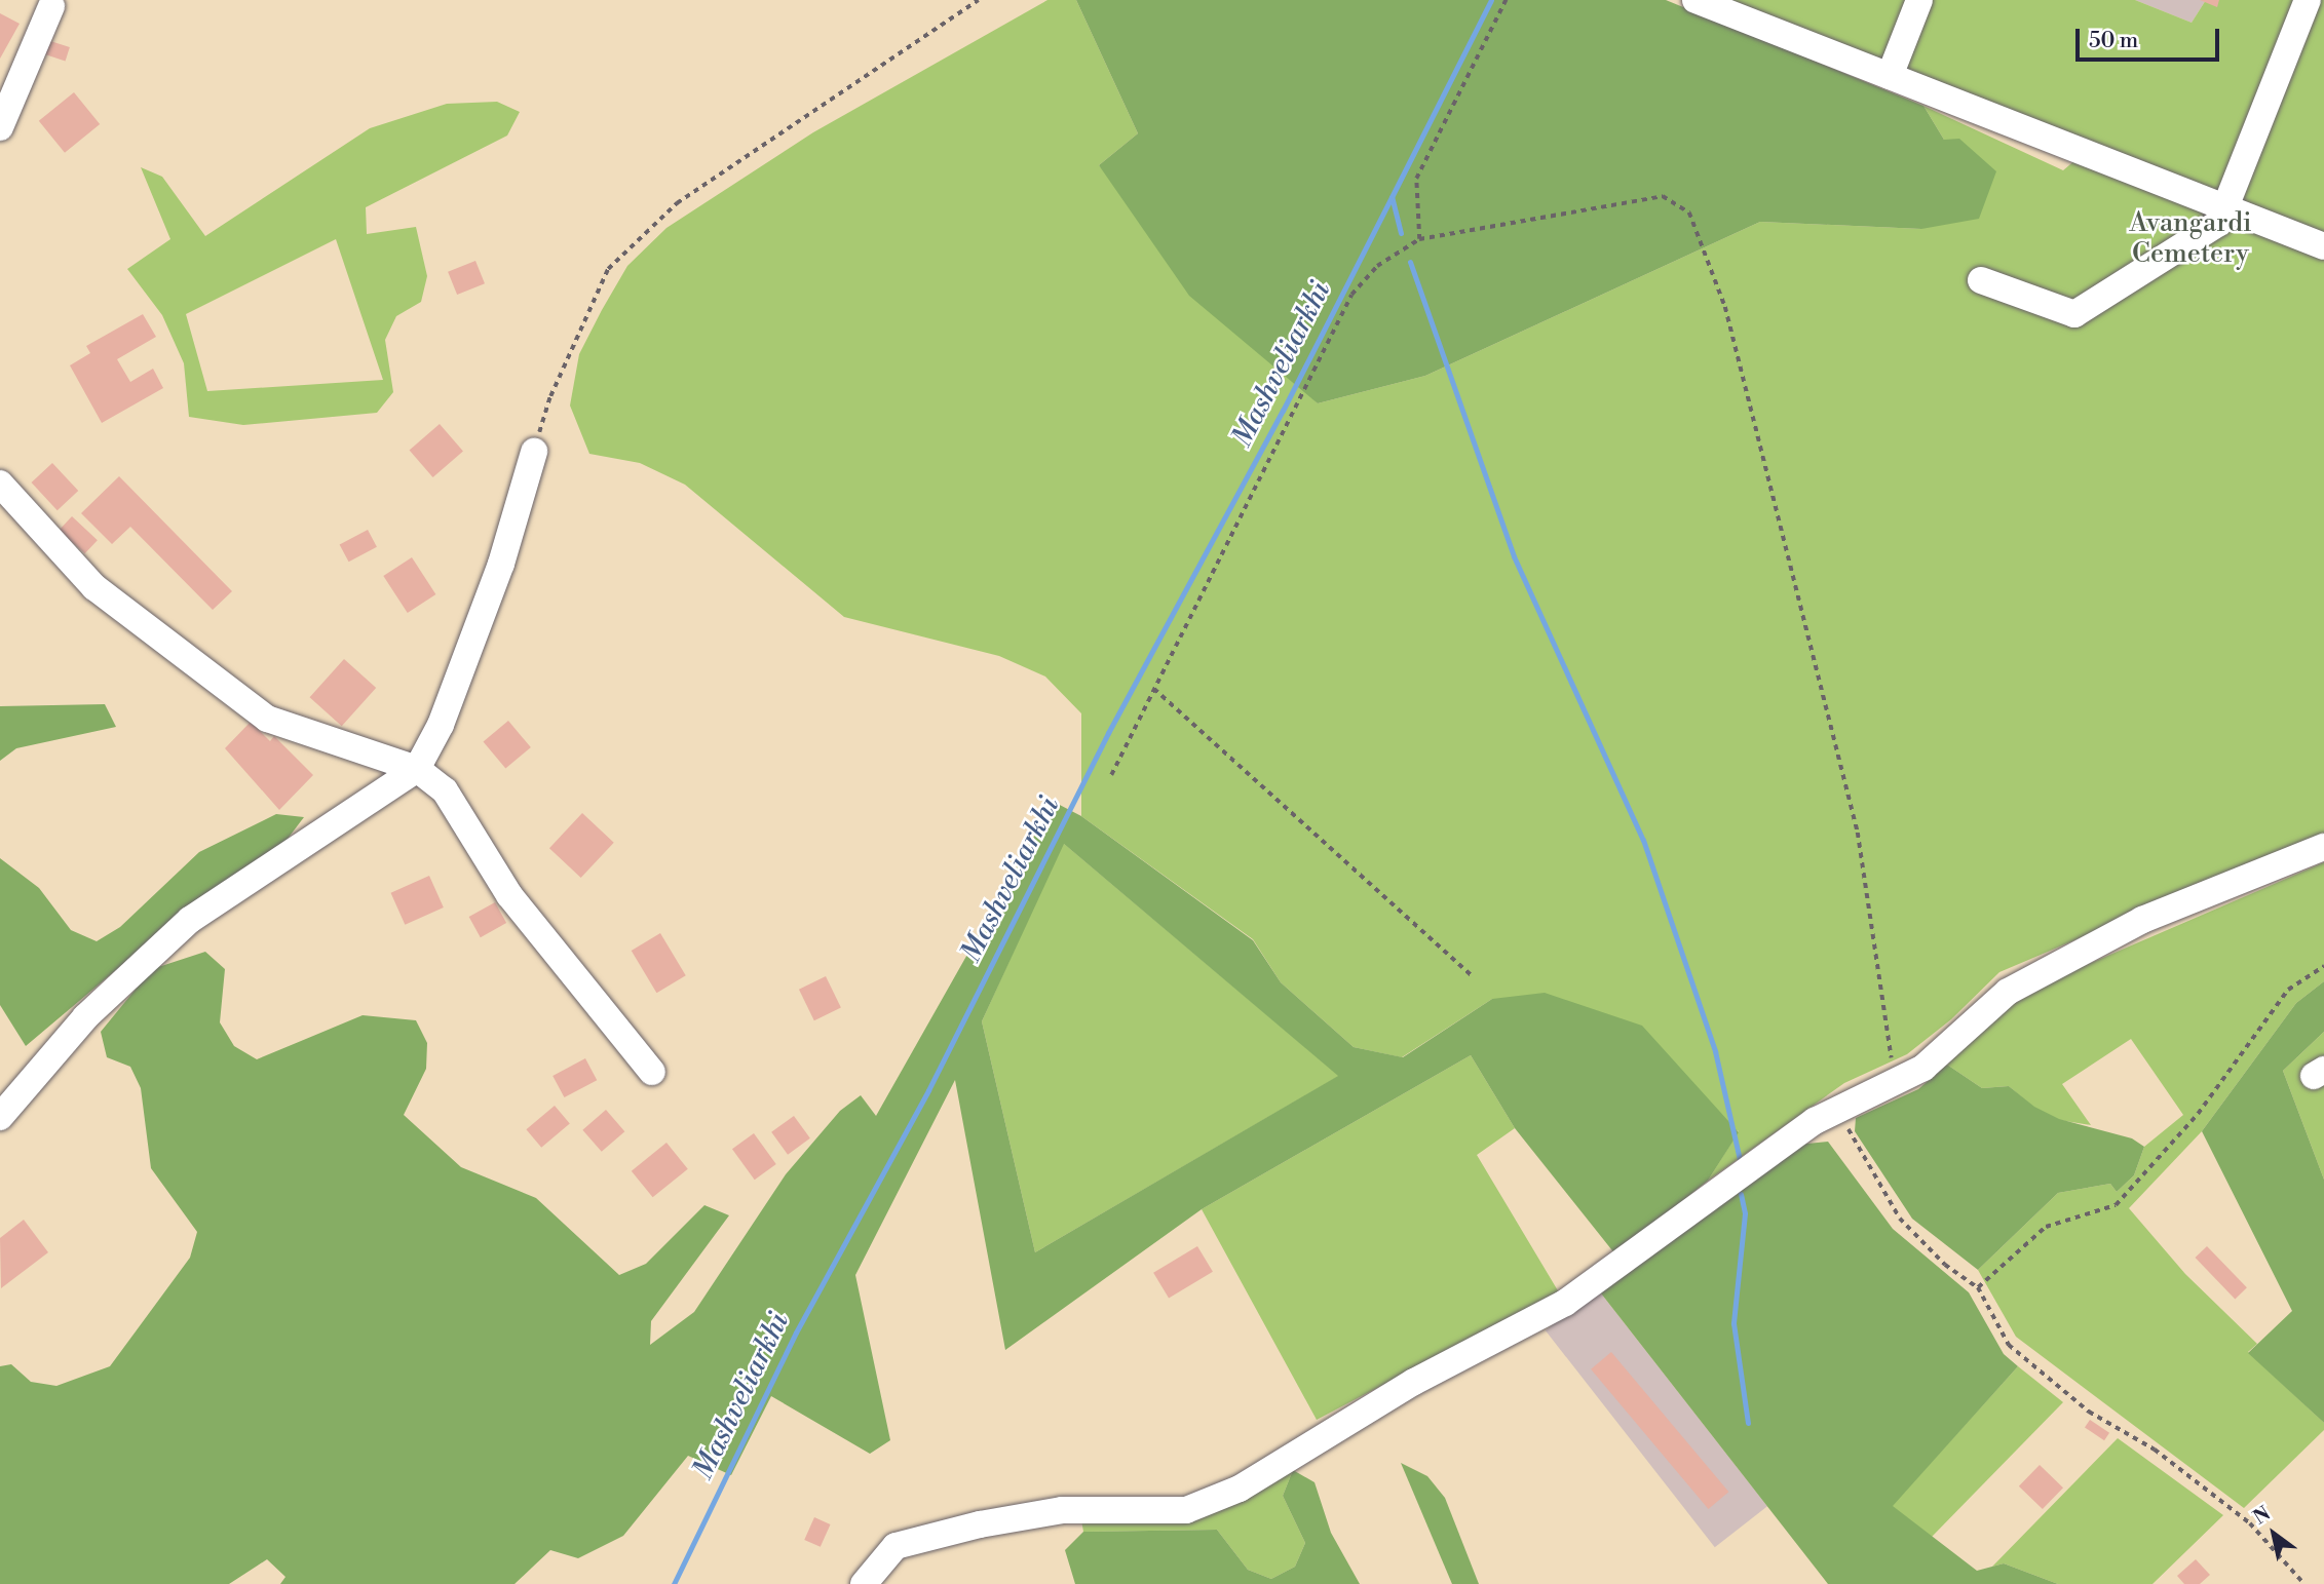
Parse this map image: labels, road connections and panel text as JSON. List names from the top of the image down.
{
  "water": ["Mashveliarkhi"],
  "parks": ["Avangardi Cemetery"],
  "scale_bar": "50 m",
  "north": "top left"
}
